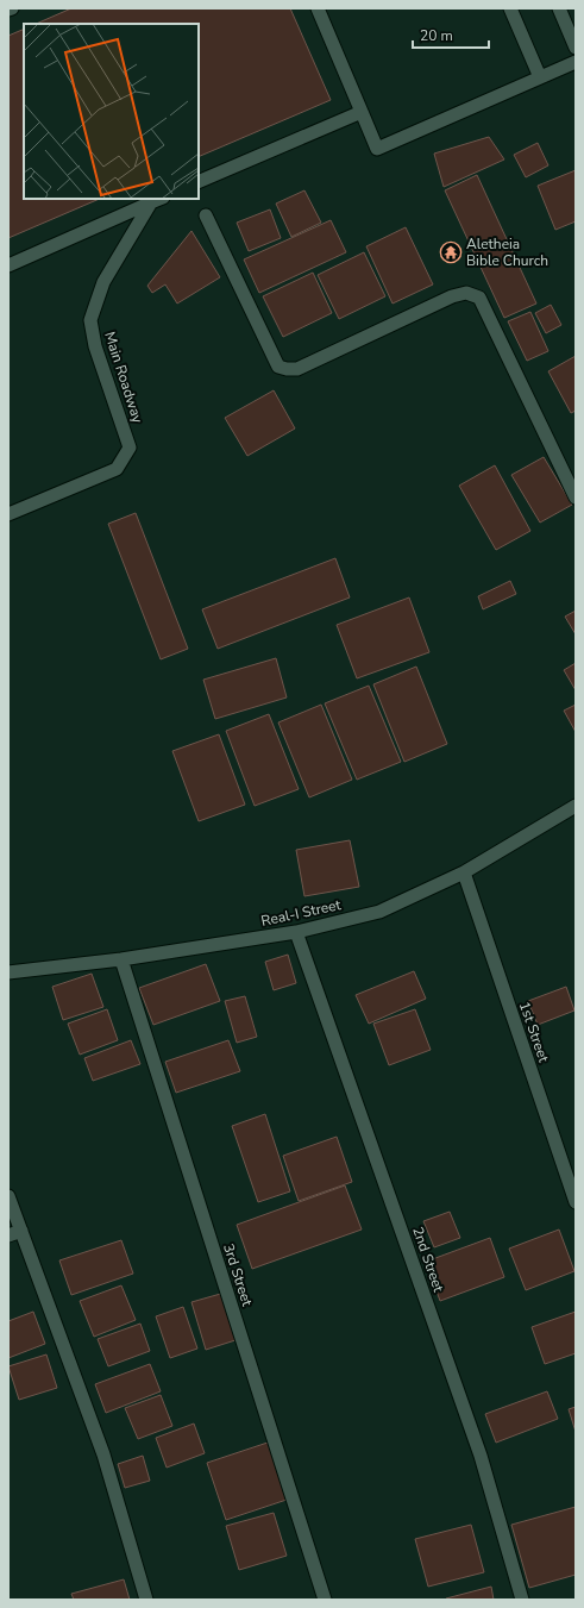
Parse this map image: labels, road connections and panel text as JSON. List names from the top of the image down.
{
  "streets": {
    "street": [
      "Main Roadway",
      "Real-I Street",
      "1st Street",
      "2nd Street",
      "3rd Street"
    ]
  },
  "crossings": [
    ["Real-I Street", "1st Street"],
    ["Real-I Street", "2nd Street"],
    ["Real-I Street", "3rd Street"]
  ],
  "places": {
    "temple": ["Aletheia Bible Church"]
  },
  "scale_bar": "20 m"
}
